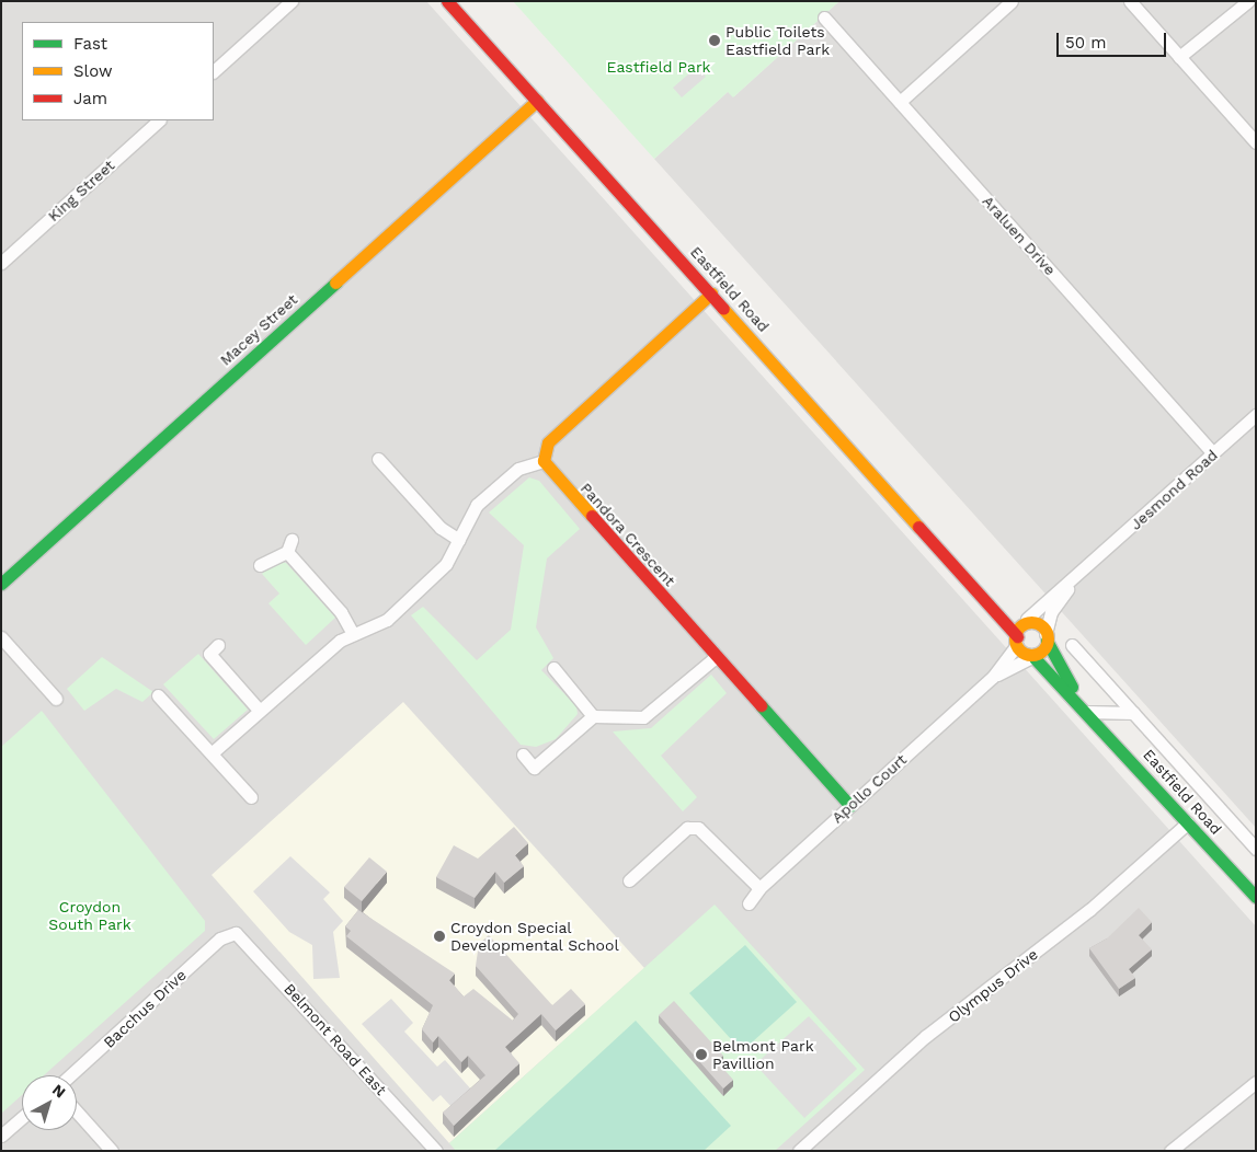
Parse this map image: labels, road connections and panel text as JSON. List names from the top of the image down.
{
  "streets": {
    "street": [
      "King Street",
      "Araluen Drive",
      "Eastfield Road",
      "Macey Street",
      "Jesmond Road",
      "Pandora Crescent",
      "Apollo Court",
      "Olympus Drive",
      "Bacchus Drive",
      "Belmont Road East"
    ]
  },
  "crossings": [
    ["Araluen Drive", "Jesmond Road"],
    ["Eastfield Road", "Macey Street"],
    ["Eastfield Road", "Jesmond Road"],
    ["Eastfield Road", "Apollo Court"],
    ["Eastfield Road", "Olympus Drive"],
    ["Pandora Crescent", "Apollo Court"],
    ["Bacchus Drive", "Belmont Road East"]
  ],
  "parks": ["Eastfield Park", "Croydon South Park"],
  "places": ["Public Toilets Eastfield Park", "Croydon Special Developmental School", "Belmont Park Pavillion"],
  "legend": ["Fast", "Slow", "Jam"],
  "scale_bar": "50 m",
  "north": "top right"
}
